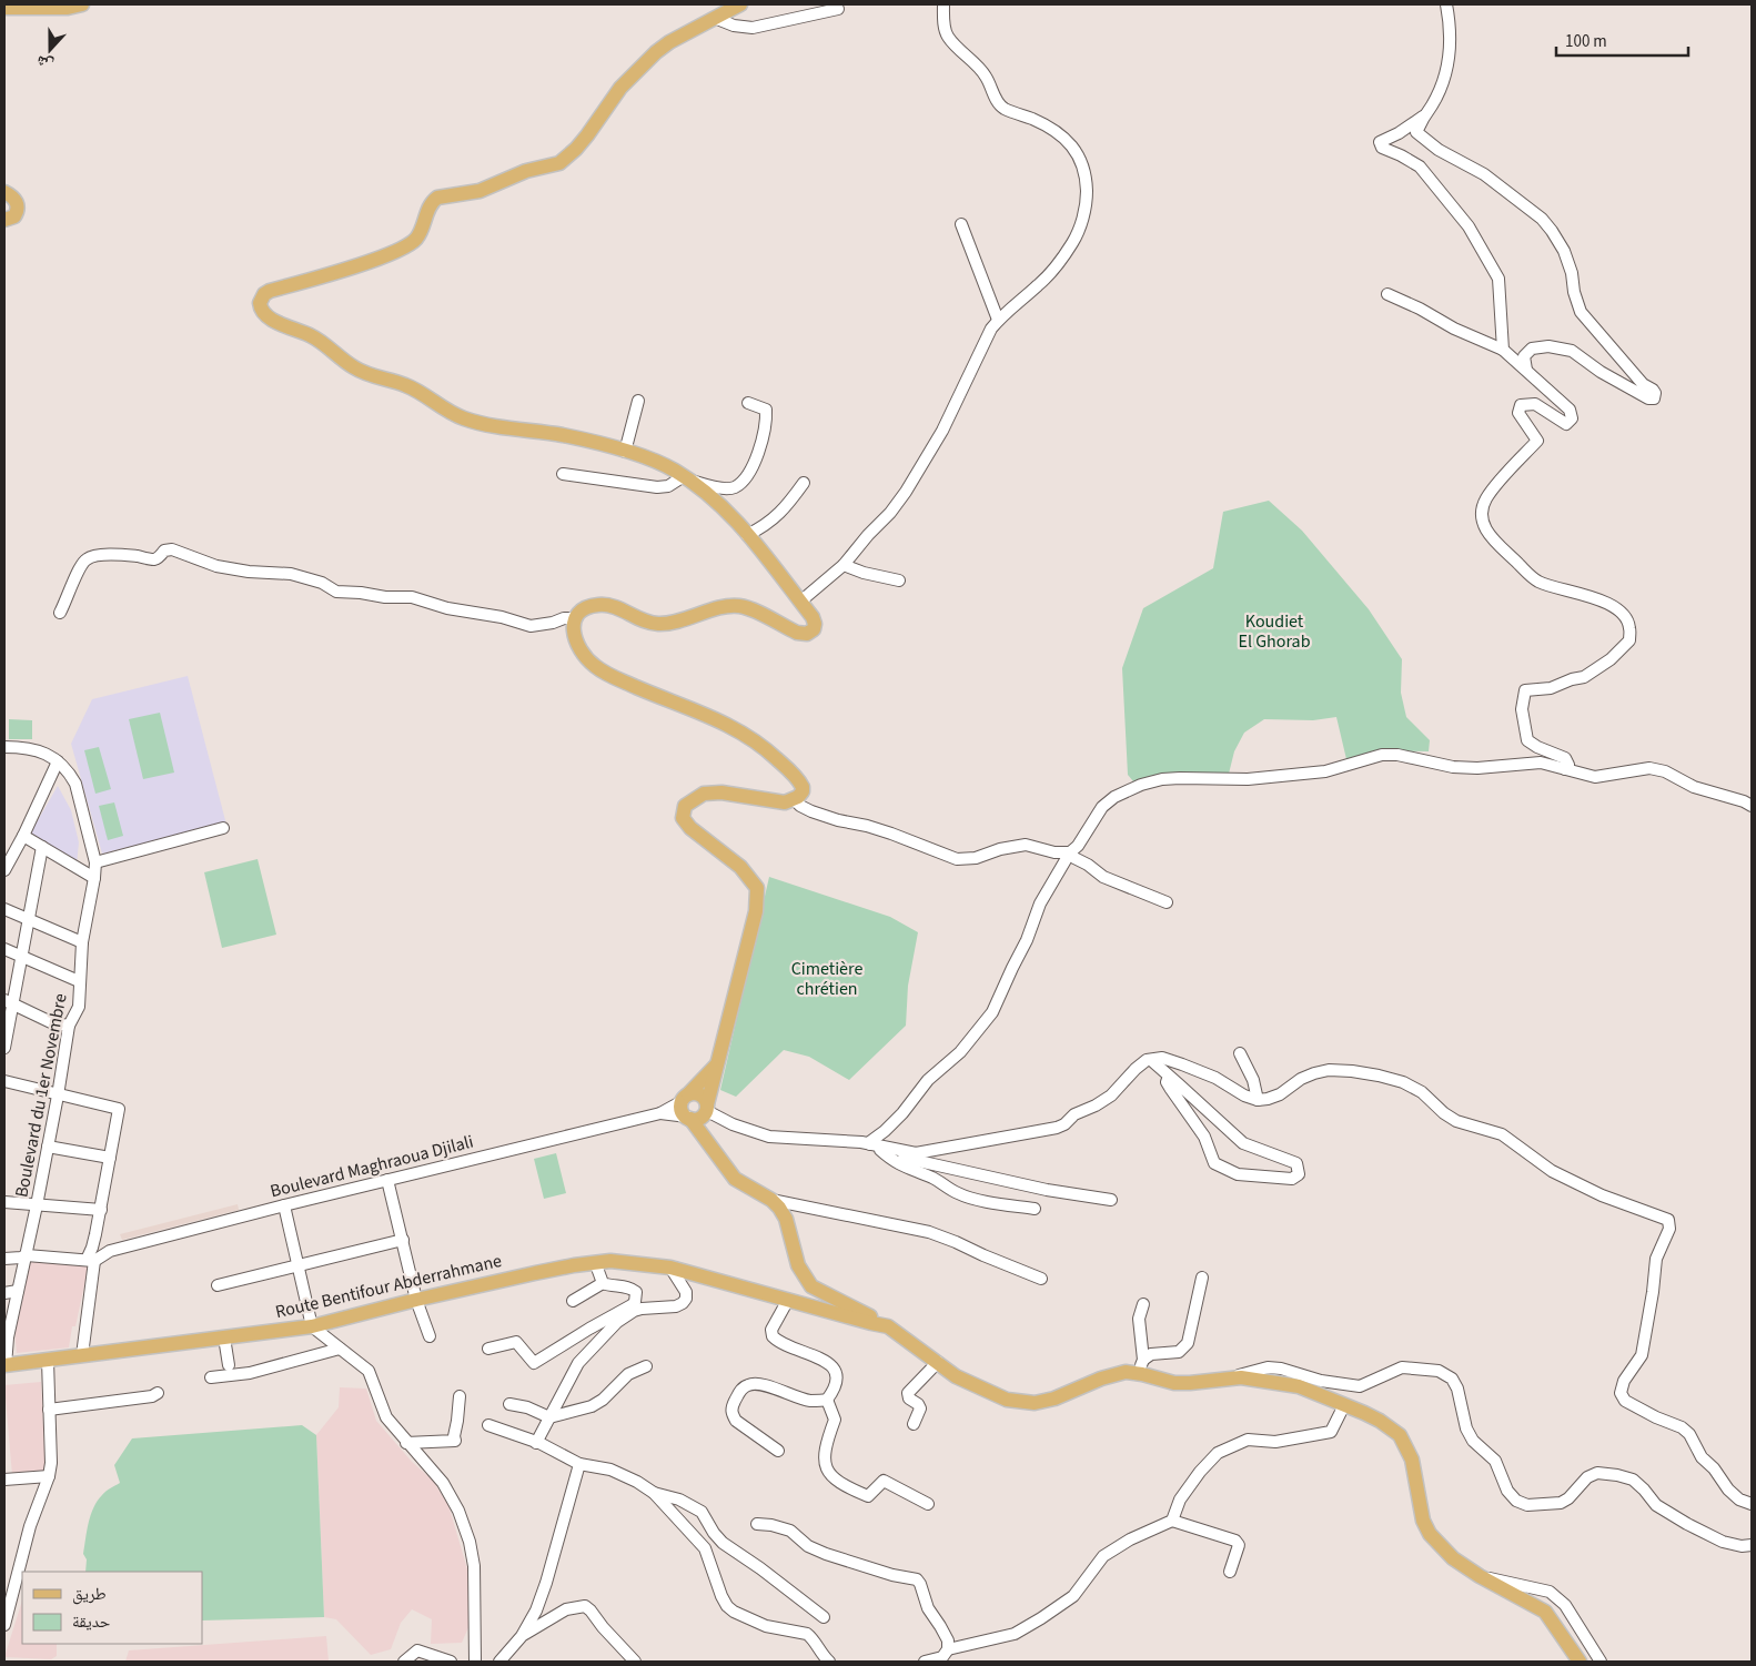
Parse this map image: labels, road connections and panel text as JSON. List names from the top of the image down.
{
  "streets": {
    "main road": ["Route Bentifour Abderrahmane"],
    "street": ["Boulevard du 1er Novembre", "Boulevard Maghraoua Djilali"]
  },
  "crossings": [
    ["Boulevard du 1er Novembre", "Route Bentifour Abderrahmane"]
  ],
  "parks": ["Koudiet El Ghorab", "Cimetière chrétien"],
  "legend": ["طريق", "حديقة"],
  "scale_bar": "100 m",
  "north": "bottom"
}
